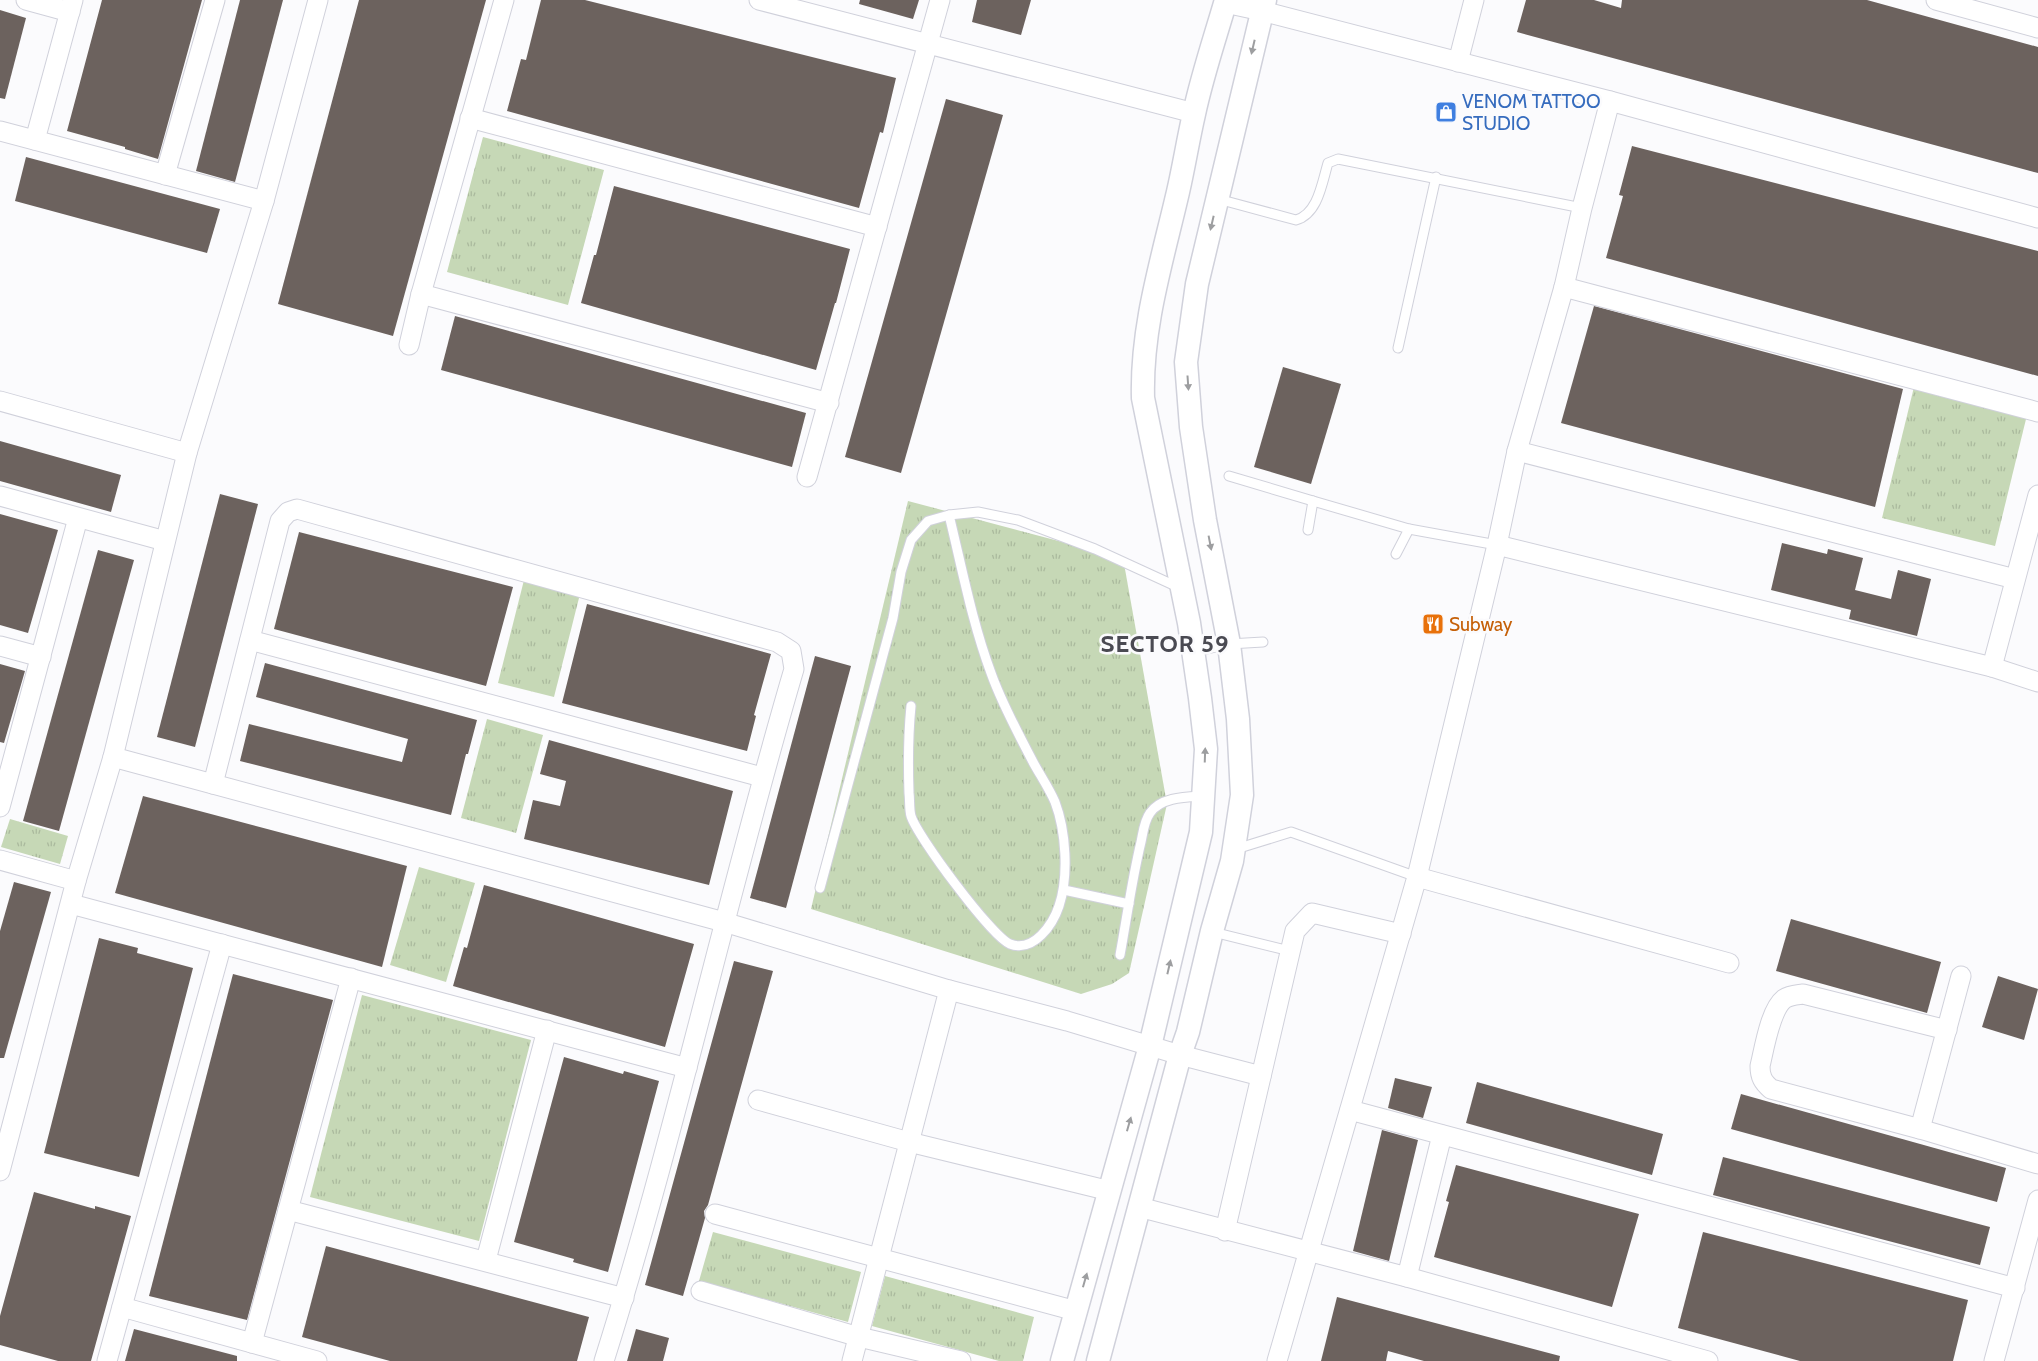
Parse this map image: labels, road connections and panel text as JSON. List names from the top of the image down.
{
  "districts": ["SECTOR 59"],
  "places": {
    "shop": ["VENOM TATTOO STUDIO"],
    "restaurant": ["Subway"]
  }
}
